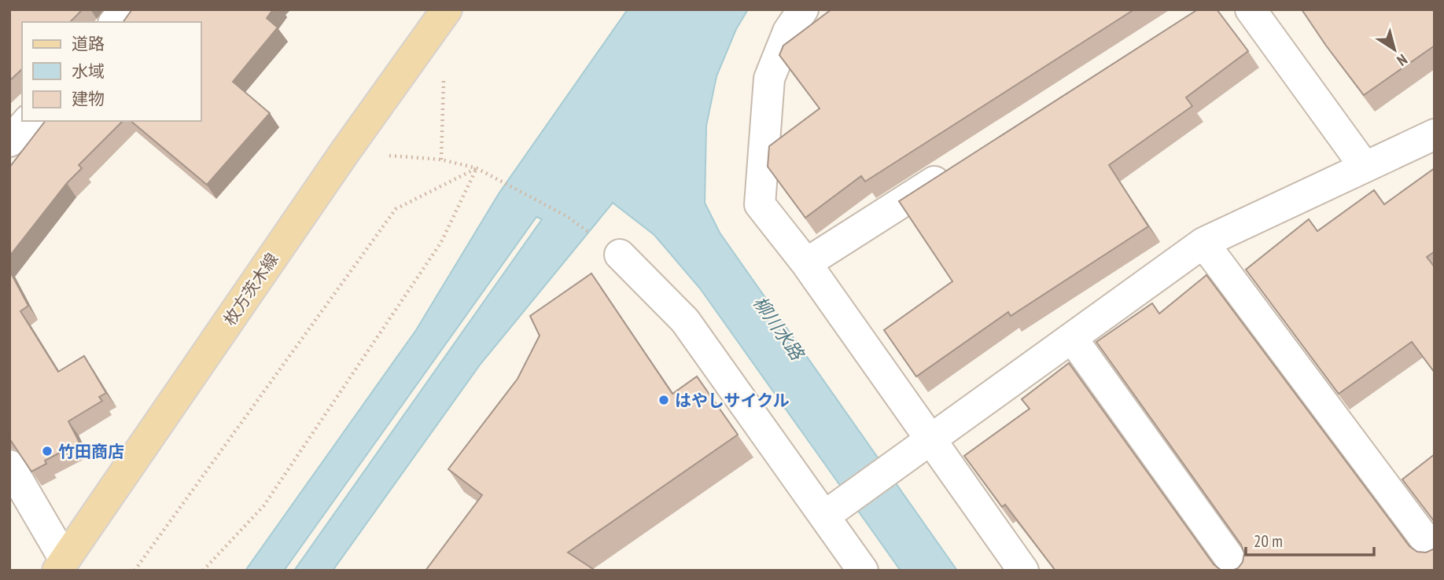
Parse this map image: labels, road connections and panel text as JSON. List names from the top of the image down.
{
  "streets": {
    "main road": ["枚方茨木線"]
  },
  "water": ["柳川水路"],
  "places": ["はやしサイクル", "竹田商店"],
  "legend": ["道路", "水域", "建物"],
  "scale_bar": "20 m",
  "north": "bottom right"
}
